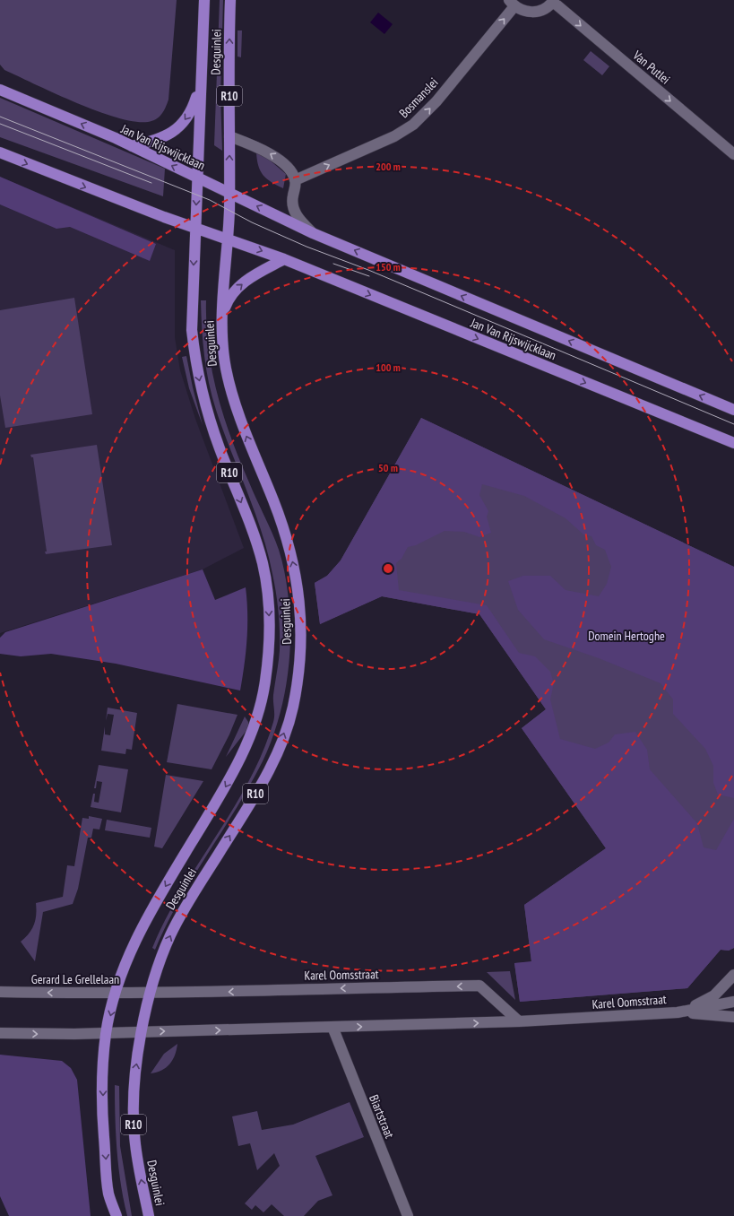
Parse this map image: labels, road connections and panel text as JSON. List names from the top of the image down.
{
  "streets": {
    "main road": ["Desguinlei", "R10", "Jan Van Rijswijcklaan"],
    "street": [
      "Van Putlei",
      "Bosmanslei",
      "Karel Oomsstraat",
      "Gerard Le Grellelaan",
      "Biartstraat"
    ]
  },
  "crossings": [
    ["Desguinlei", "Jan Van Rijswijcklaan"],
    ["Desguinlei", "Karel Oomsstraat"],
    ["Desguinlei", "Gerard Le Grellelaan"],
    ["Bosmanslei", "Jan Van Rijswijcklaan"],
    ["Karel Oomsstraat", "Gerard Le Grellelaan"],
    ["Karel Oomsstraat", "Biartstraat"]
  ],
  "one_way": ["Van Putlei", "Bosmanslei"],
  "parks": ["Domein Hertoghe"],
  "rings": [
    "200 m",
    "150 m",
    "100 m",
    "50 m"
  ]
}
